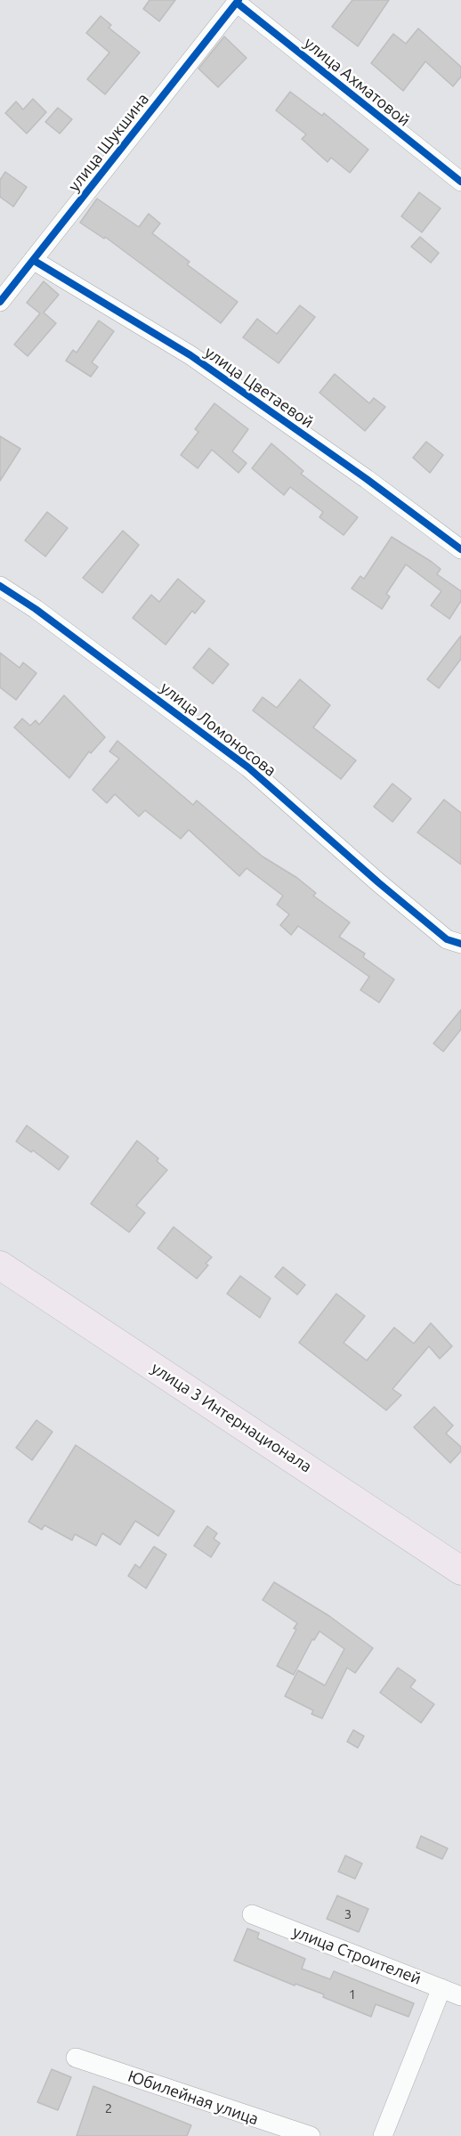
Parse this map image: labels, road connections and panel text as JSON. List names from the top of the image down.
{
  "streets": {
    "main road": ["улица 3 Интернационала"],
    "street": [
      "улица Ахматовой",
      "улица Шукшина",
      "улица Цветаевой",
      "улица Ломоносова",
      "улица Строителей",
      "Юбилейная улица"
    ]
  },
  "crossings": [
    ["улица Ахматовой", "улица Шукшина"],
    ["улица Шукшина", "улица Цветаевой"]
  ],
  "house_numbers": ["3", "1", "2"]
}
